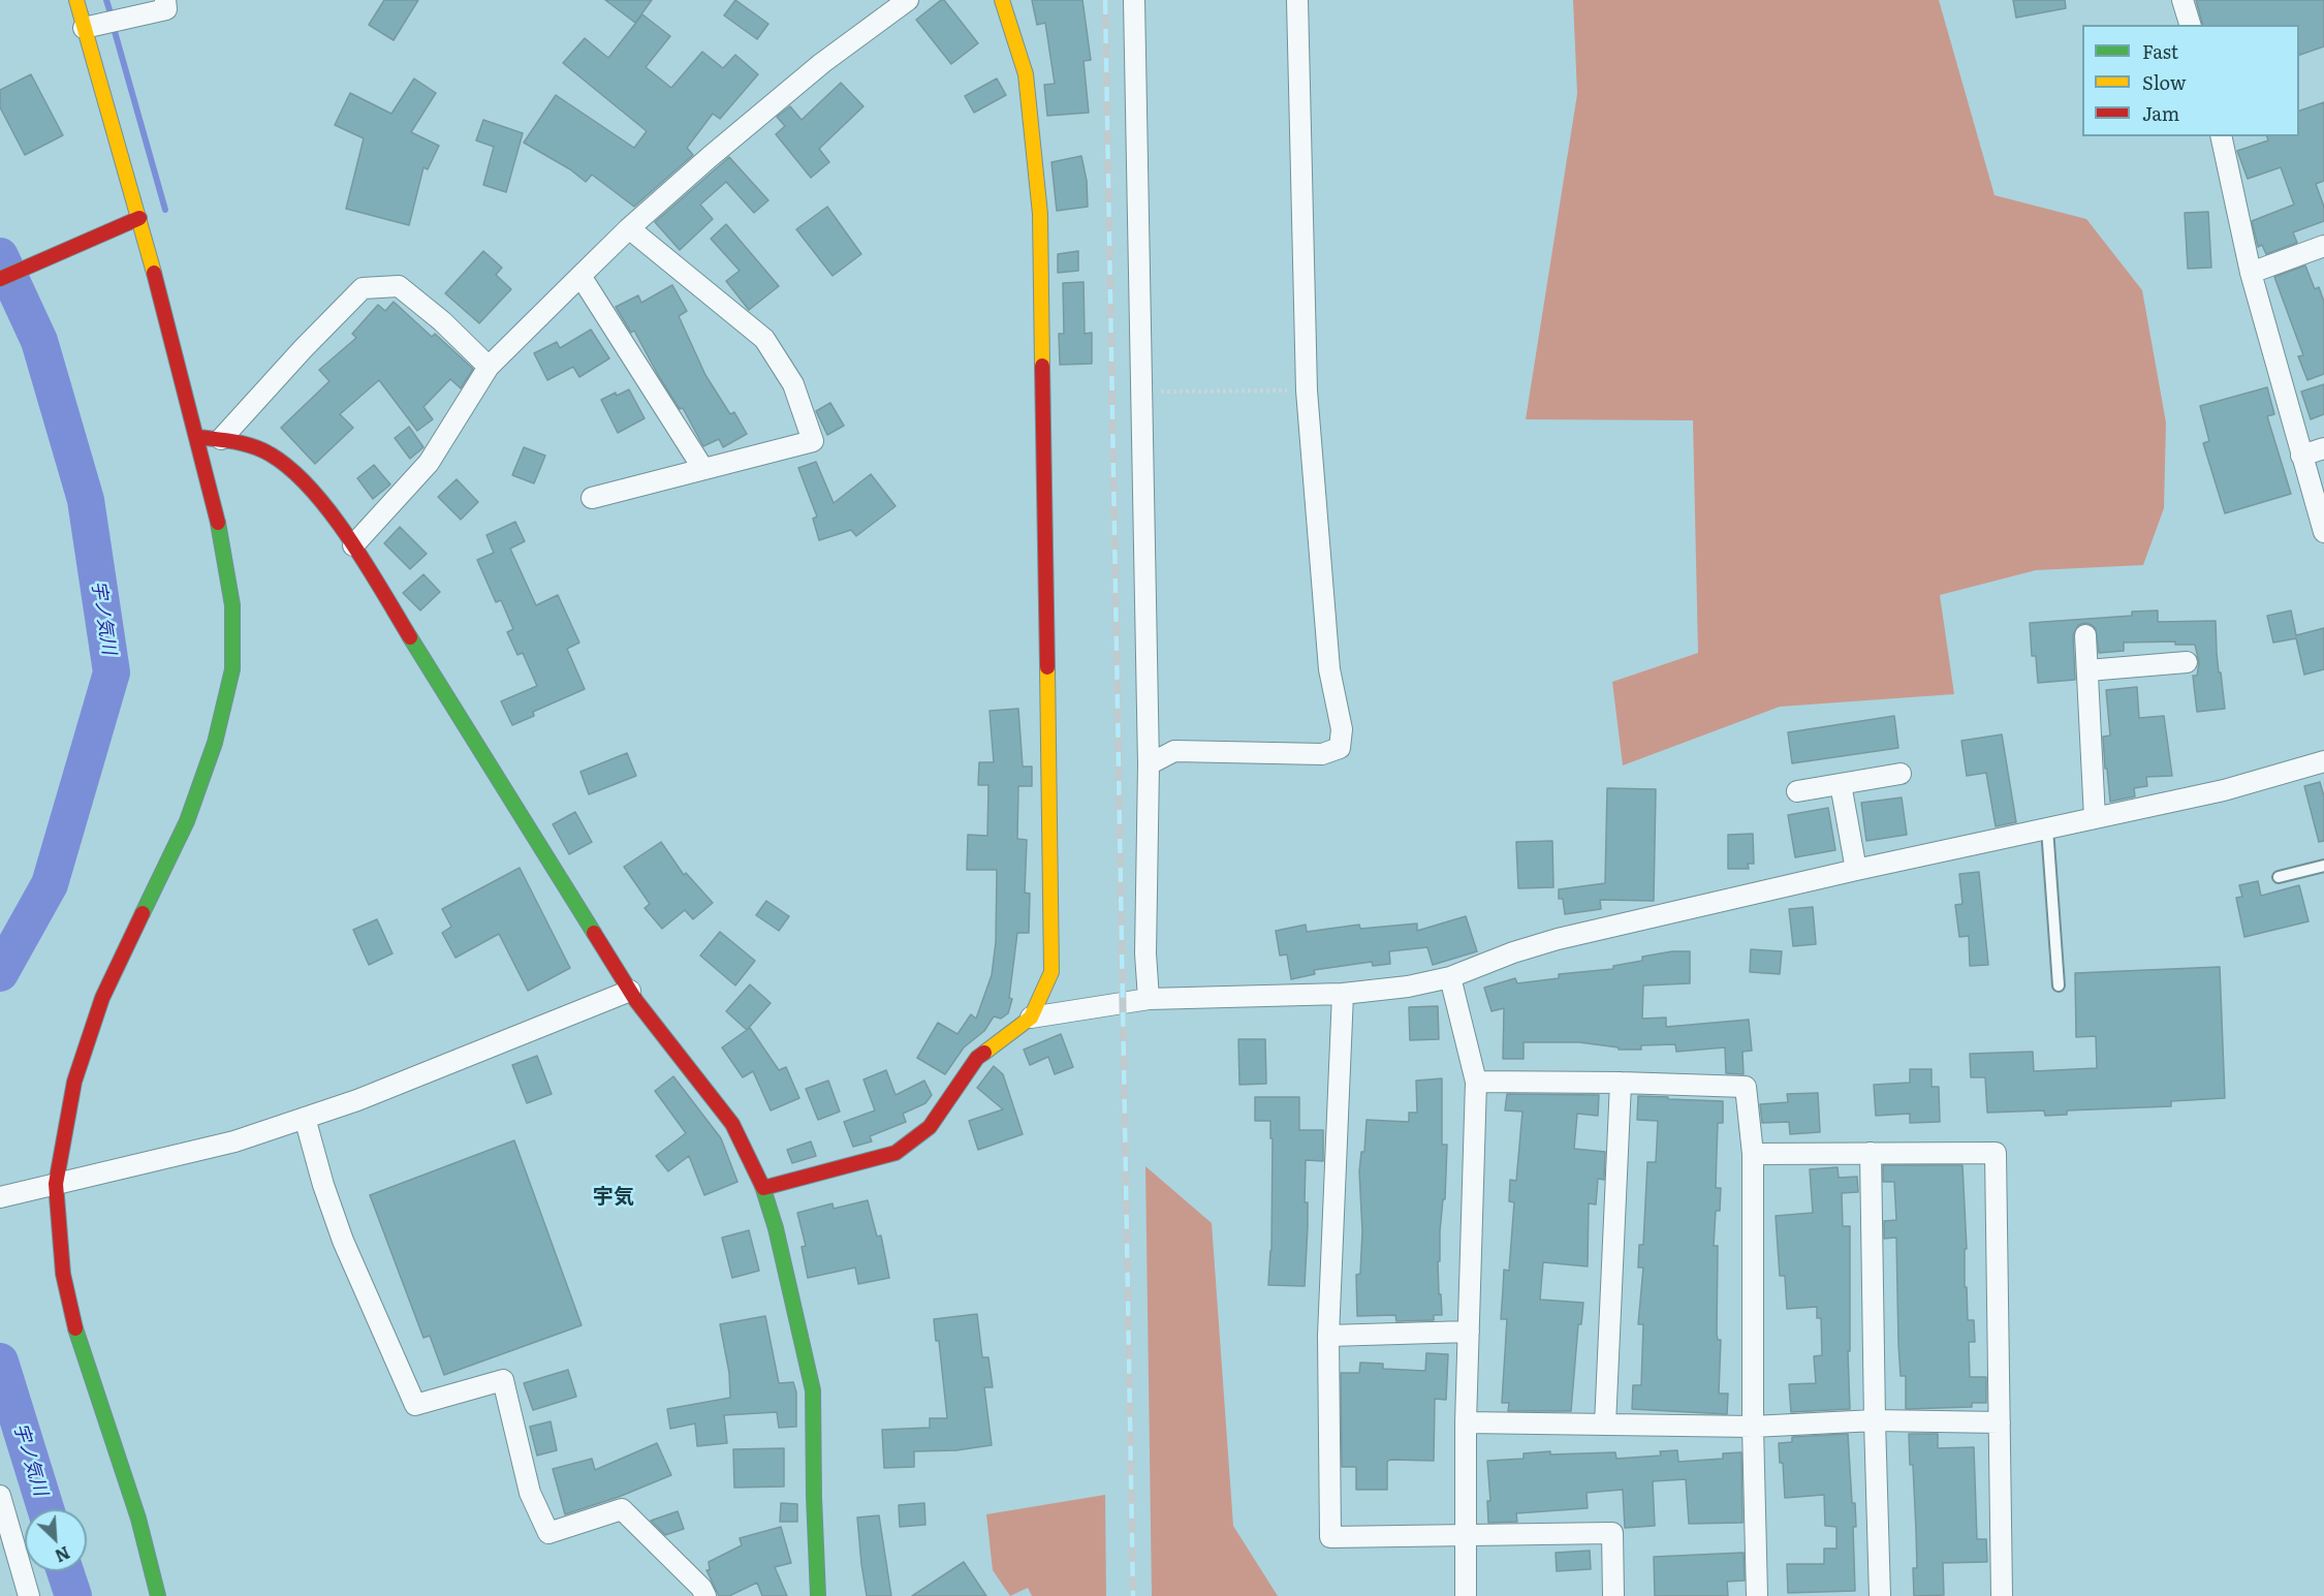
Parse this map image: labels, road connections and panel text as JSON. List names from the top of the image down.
{
  "districts": ["宇気"],
  "water": ["宇ノ気川"],
  "legend": ["Fast", "Slow", "Jam"],
  "north": "bottom right"
}
